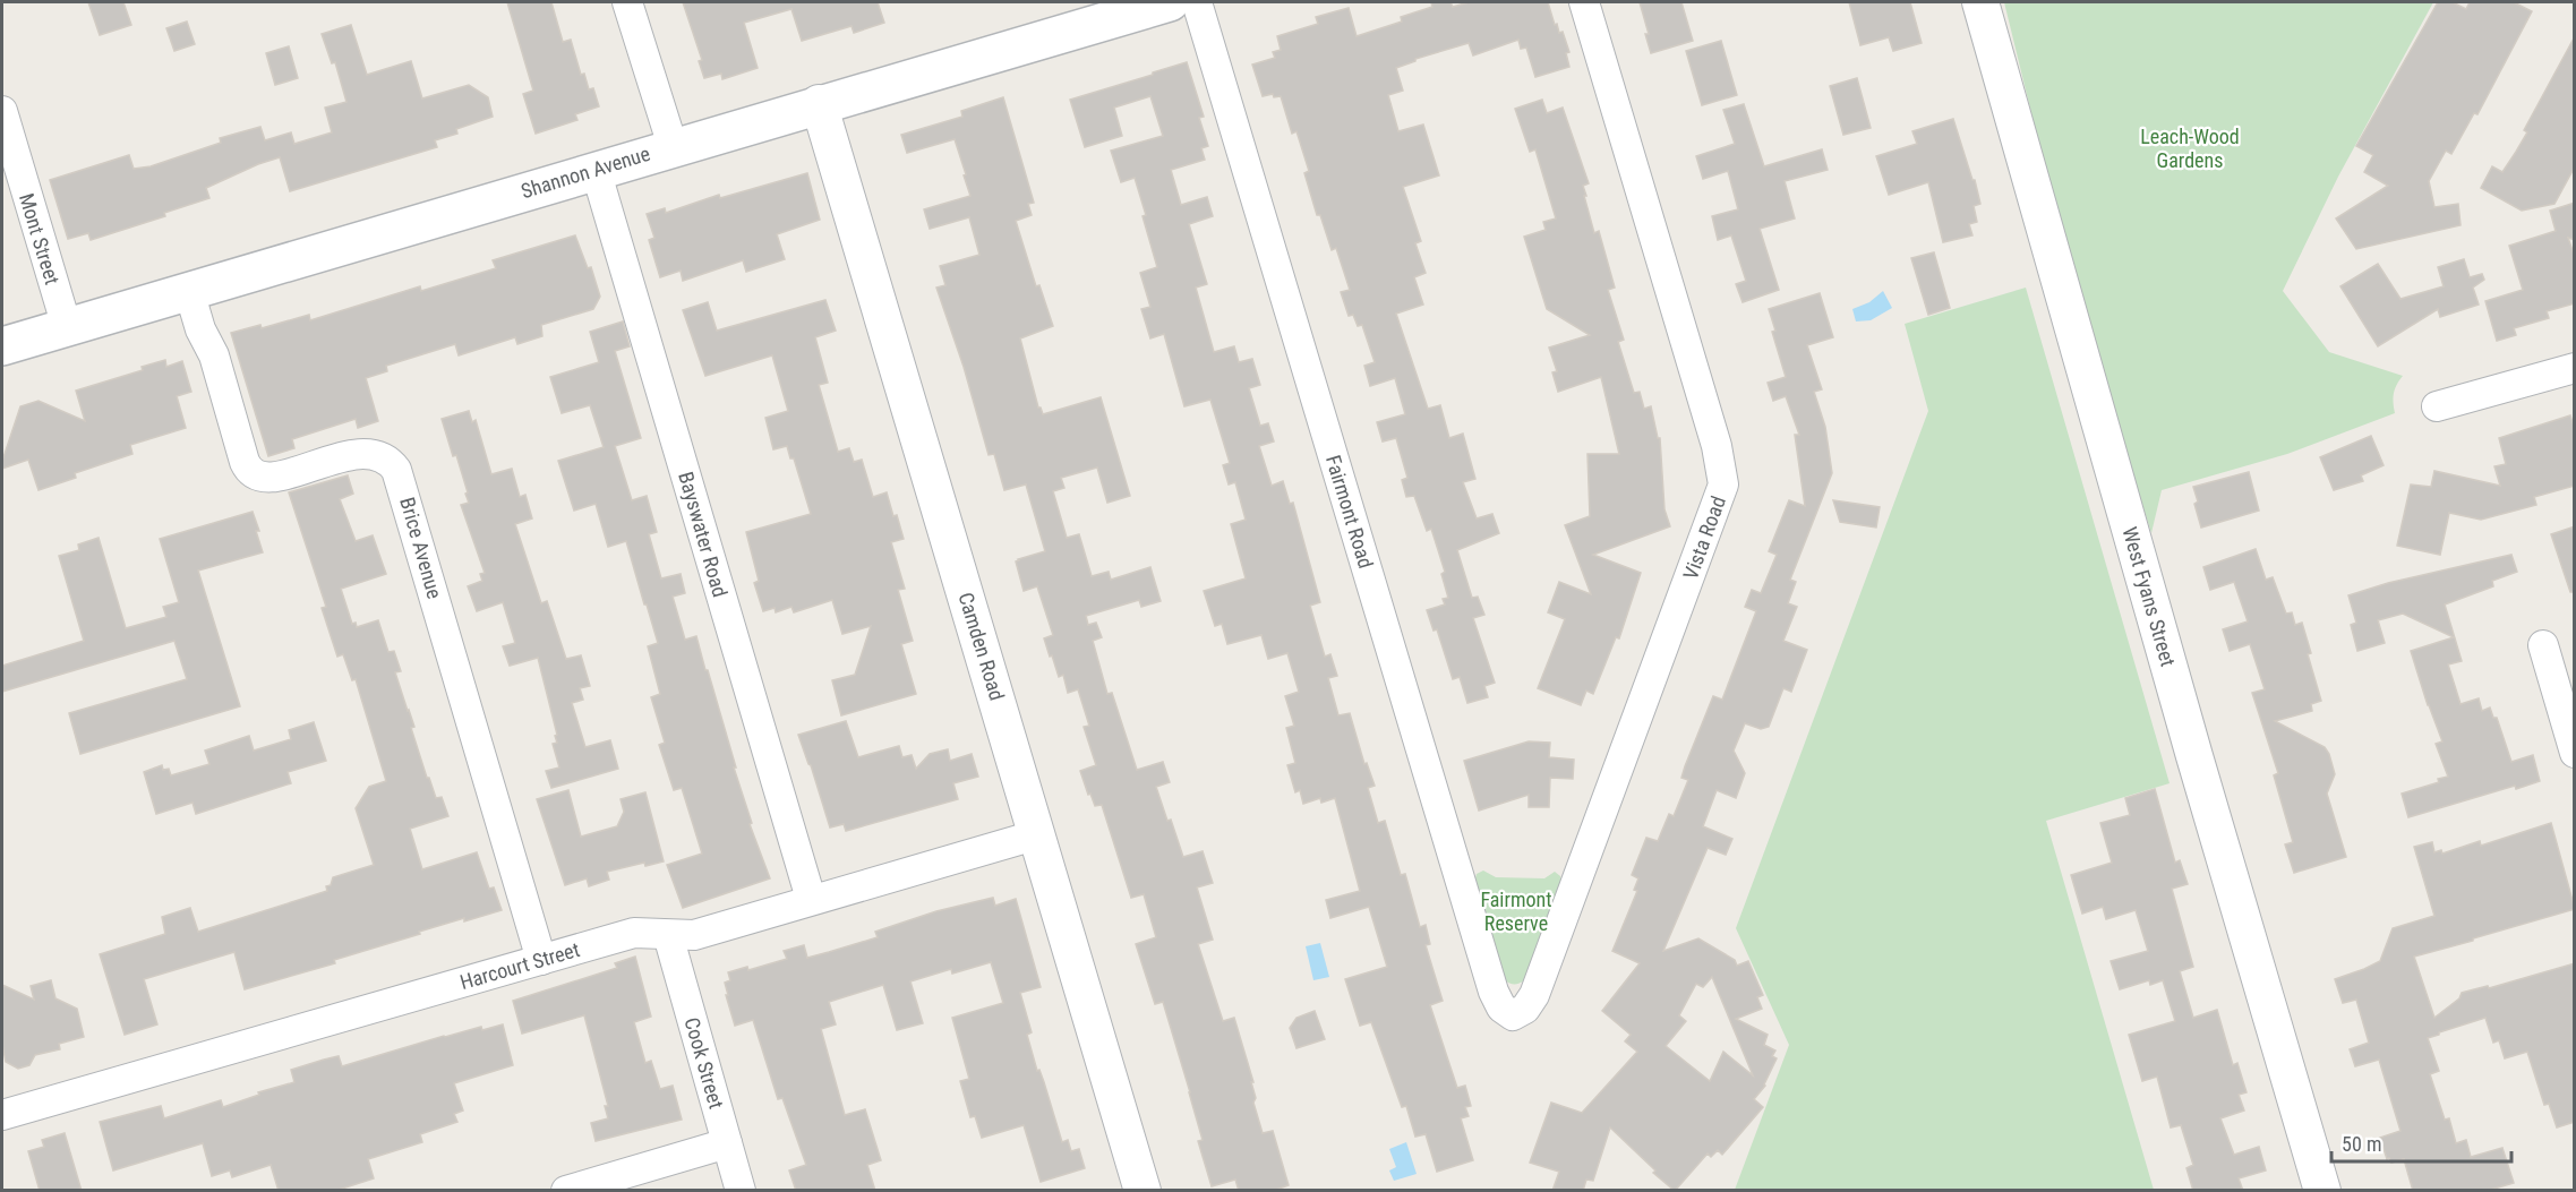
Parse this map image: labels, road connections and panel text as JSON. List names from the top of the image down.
{
  "streets": {
    "main road": ["Shannon Avenue"],
    "street": [
      "Mont Street",
      "Fairmont Road",
      "Bayswater Road",
      "Vista Road",
      "Brice Avenue",
      "West Fyans Street",
      "Camden Road",
      "Harcourt Street",
      "Cook Street"
    ]
  },
  "crossings": [
    ["Shannon Avenue", "Mont Street"],
    ["Shannon Avenue", "Bayswater Road"],
    ["Shannon Avenue", "Brice Avenue"],
    ["Shannon Avenue", "Camden Road"],
    ["Fairmont Road", "Vista Road"],
    ["Bayswater Road", "Harcourt Street"],
    ["Brice Avenue", "Harcourt Street"],
    ["Camden Road", "Harcourt Street"],
    ["Harcourt Street", "Cook Street"]
  ],
  "parks": ["Leach-Wood Gardens", "Fairmont Reserve"],
  "scale_bar": "50 m"
}
